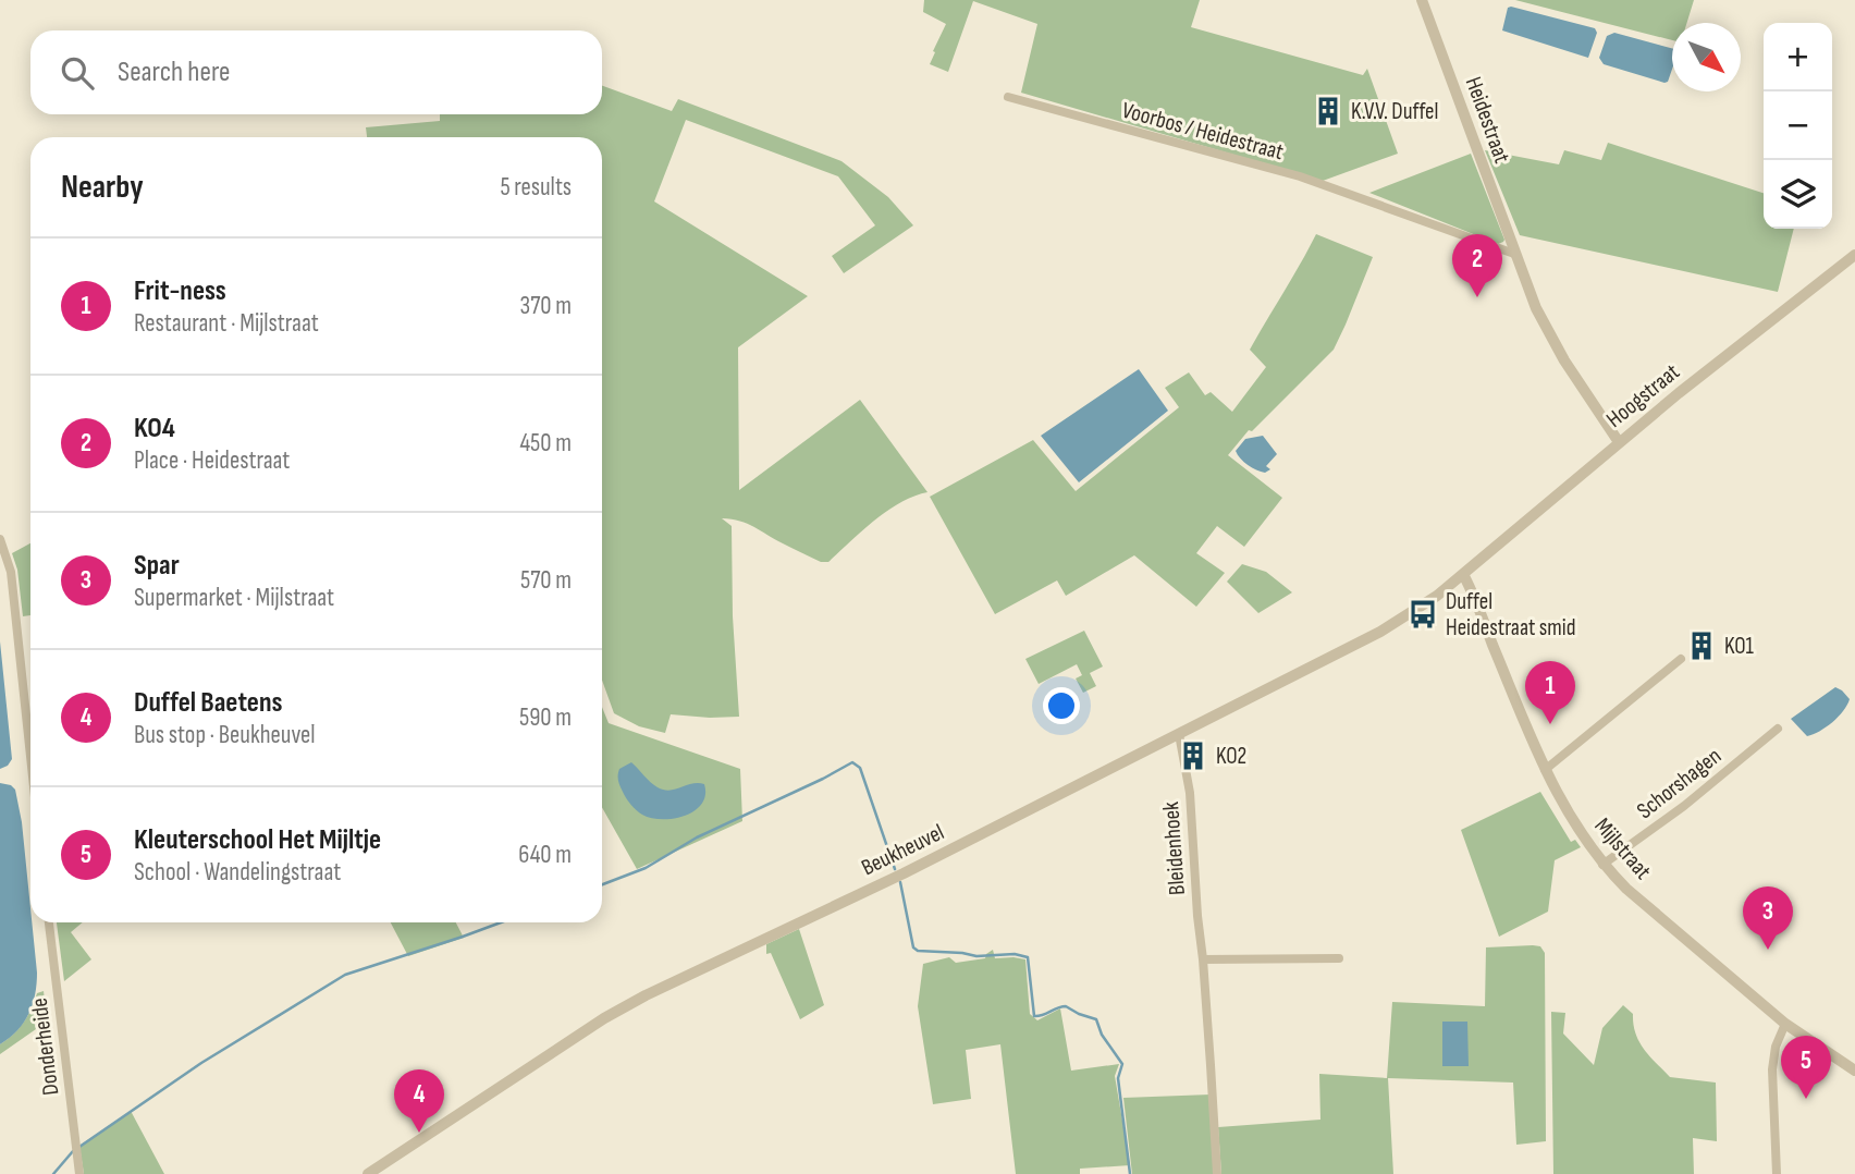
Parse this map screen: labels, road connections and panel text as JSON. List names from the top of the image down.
{
  "streets": {
    "street": [
      "Heidestraat",
      "Voorbos / Heidestraat",
      "Hoogstraat",
      "Schorshagen",
      "Bleidenhoek",
      "Mijlstraat",
      "Beukheuvel",
      "Donderheide"
    ]
  },
  "crossings": [
    ["Heidestraat", "Voorbos / Heidestraat"],
    ["Heidestraat", "Hoogstraat"],
    ["Hoogstraat", "Mijlstraat"],
    ["Hoogstraat", "Beukheuvel"],
    ["Schorshagen", "Mijlstraat"],
    ["Bleidenhoek", "Beukheuvel"],
    ["Mijlstraat", "Beukheuvel"]
  ],
  "places": {
    "building": ["K.V.V. Duffel", "KO1", "KO2"],
    "bus stop": ["Duffel Heidestraat smid"]
  },
  "north": "bottom right",
  "page": {
    "map_buttons": ["+", "−"],
    "search": "Search here",
    "heading": ["Nearby", "5 results"],
    "pins": [
      "2",
      "1",
      "3",
      "5",
      "4"
    ],
    "list": [
      {
        "mark": "1",
        "name": "Frit-ness",
        "note": "Restaurant · Mijlstraat",
        "value": "370 m"
      },
      {
        "mark": "2",
        "name": "KO4",
        "note": "Place · Heidestraat",
        "value": "450 m"
      },
      {
        "mark": "3",
        "name": "Spar",
        "note": "Supermarket · Mijlstraat",
        "value": "570 m"
      },
      {
        "mark": "4",
        "name": "Duffel Baetens",
        "note": "Bus stop · Beukheuvel",
        "value": "590 m"
      },
      {
        "mark": "5",
        "name": "Kleuterschool Het Mijltje",
        "note": "School · Wandelingstraat",
        "value": "640 m"
      }
    ]
  }
}
